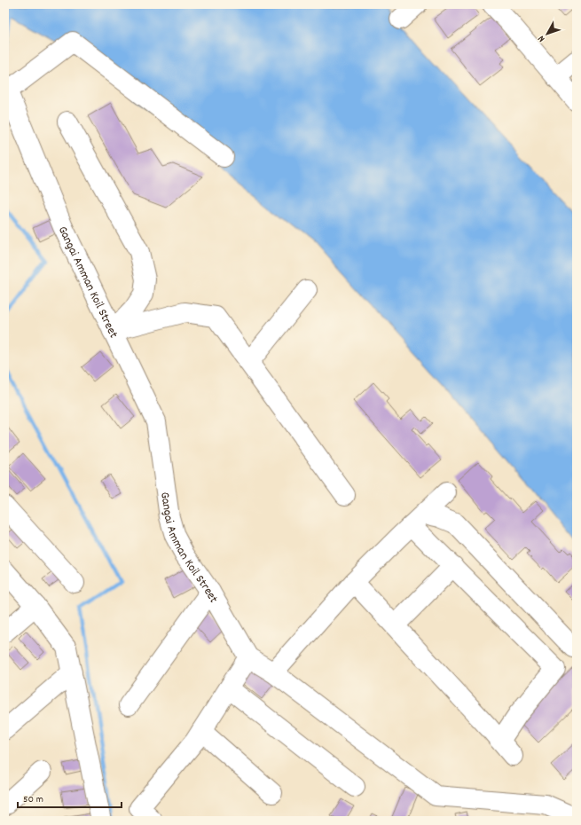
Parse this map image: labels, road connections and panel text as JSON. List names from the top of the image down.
{
  "streets": {
    "street": ["Gangai Amman Koil Street"]
  },
  "scale_bar": "50 m",
  "north": "bottom left"
}
